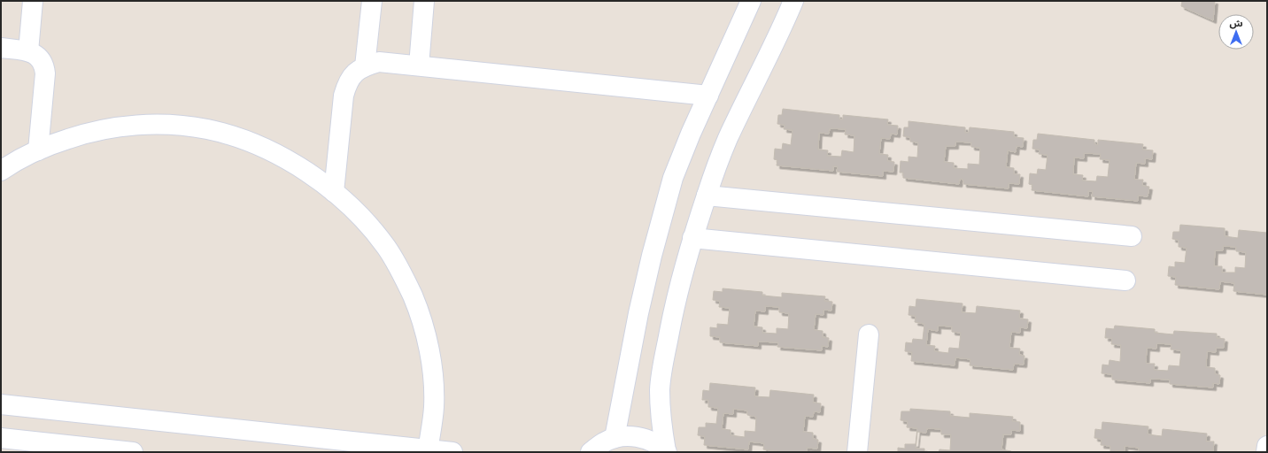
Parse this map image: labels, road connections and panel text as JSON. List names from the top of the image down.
{
  "north": "top"
}
